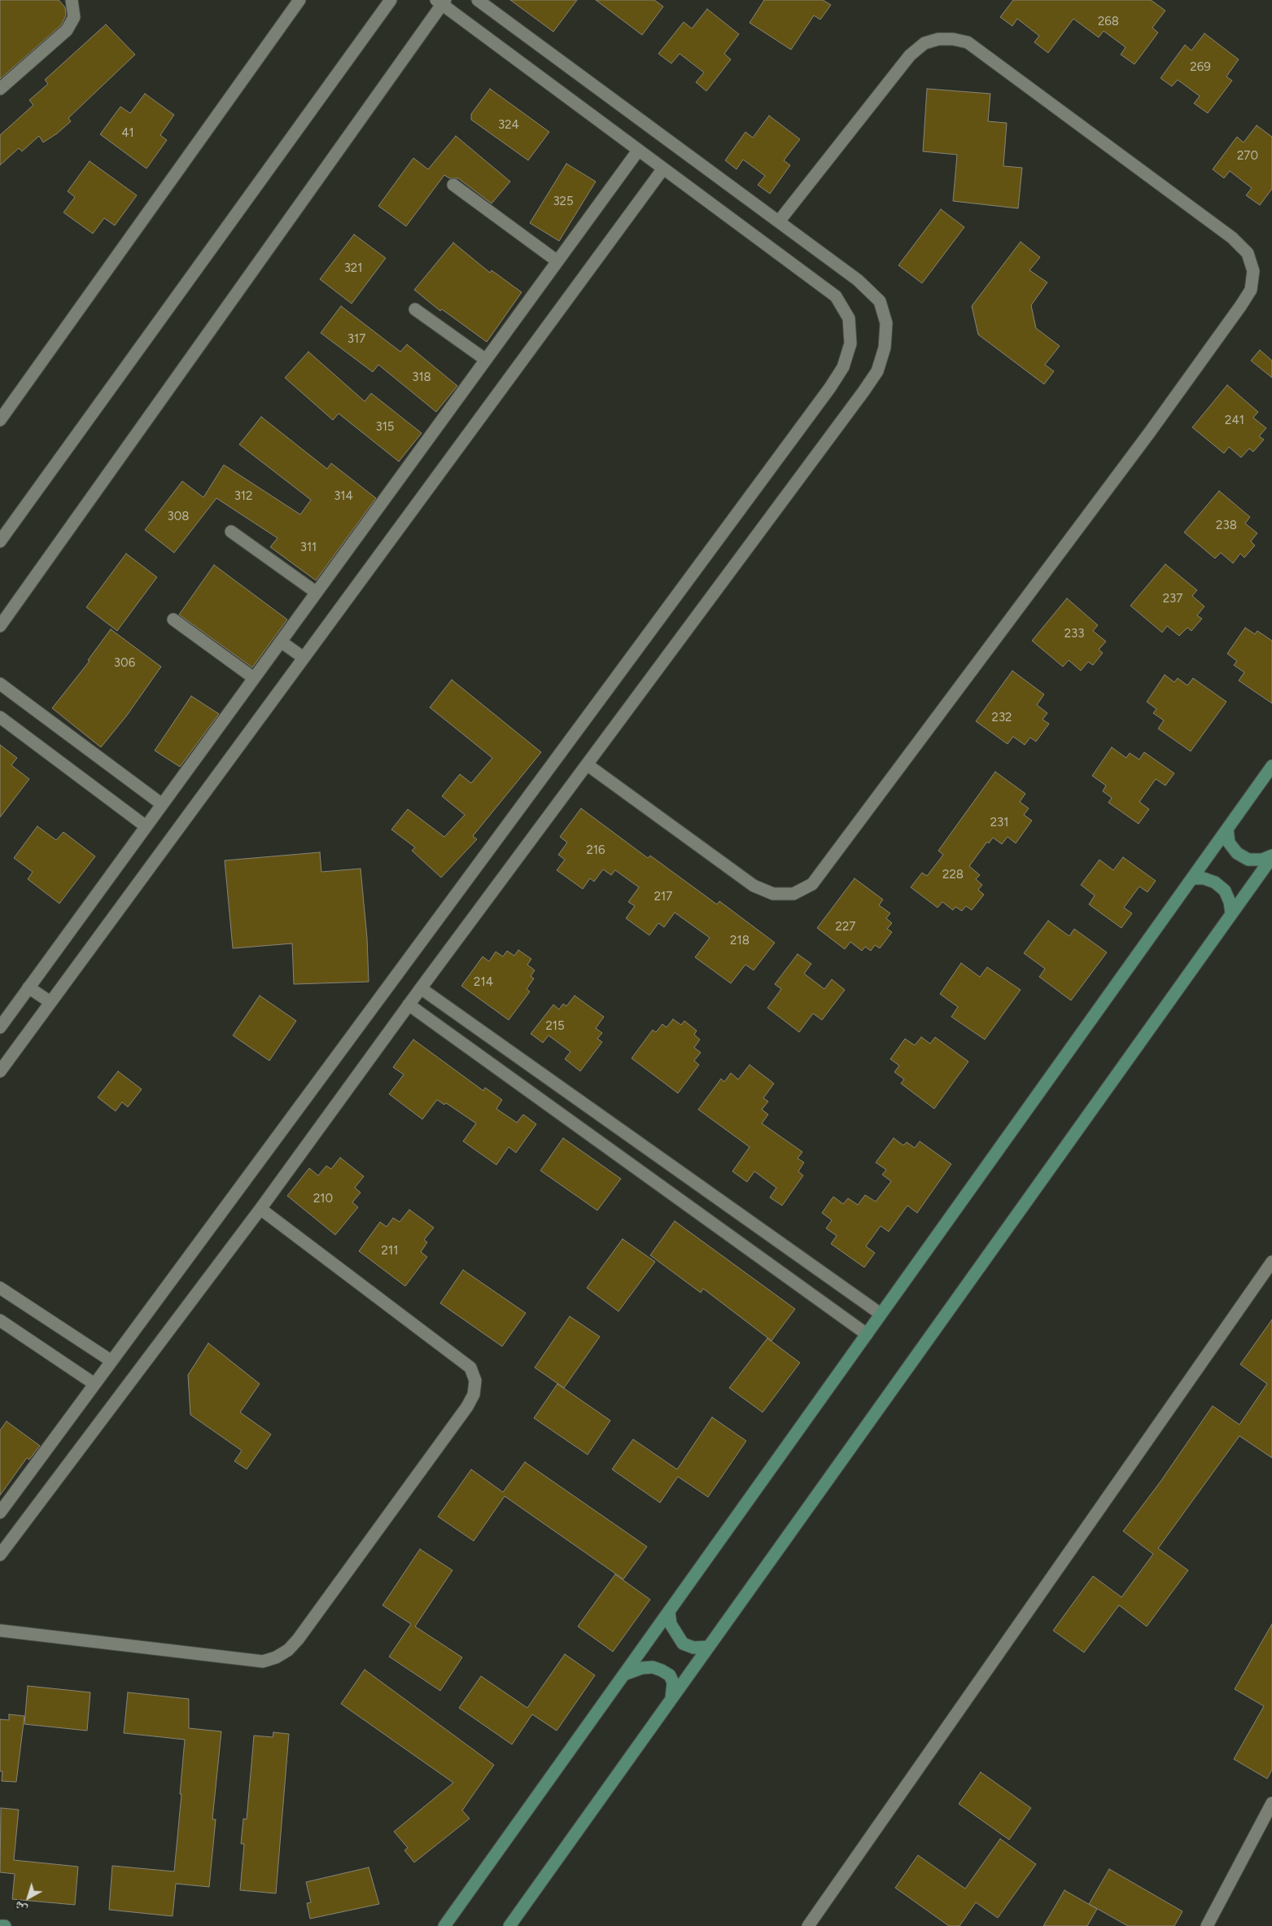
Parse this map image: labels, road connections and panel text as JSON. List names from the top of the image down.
{
  "house_numbers": [
    "268",
    "269",
    "324",
    "41",
    "270",
    "325",
    "321",
    "317",
    "318",
    "241",
    "315",
    "312",
    "314",
    "308",
    "238",
    "311",
    "237",
    "233",
    "306",
    "232",
    "231",
    "216",
    "228",
    "217",
    "227",
    "218",
    "214",
    "215",
    "210",
    "211"
  ],
  "north": "bottom left"
}
